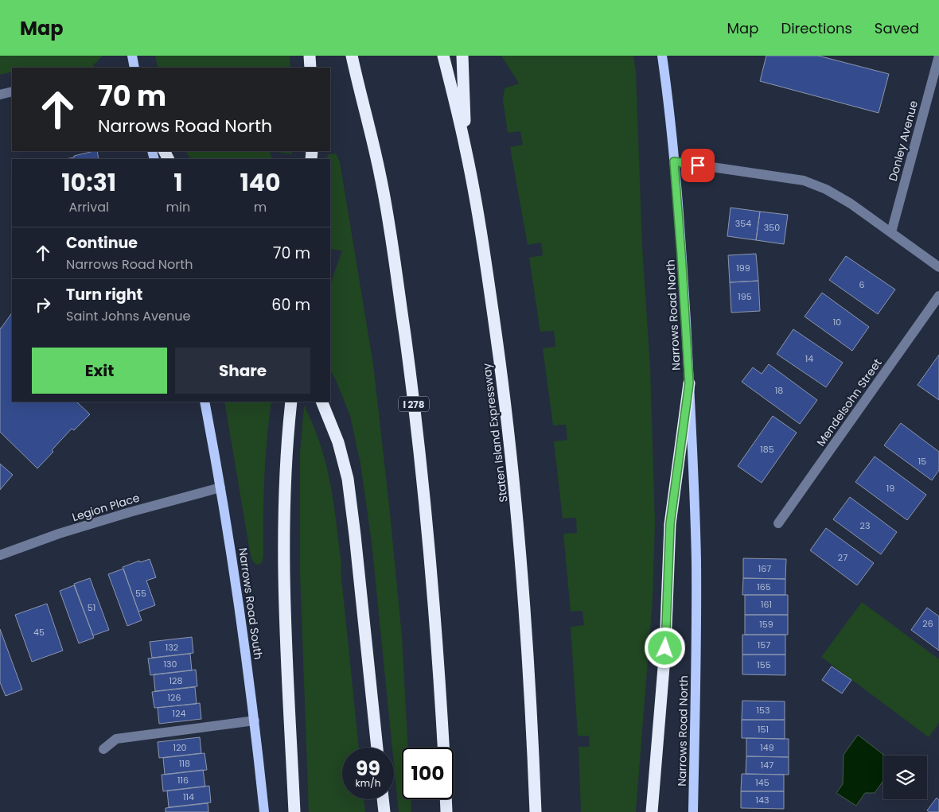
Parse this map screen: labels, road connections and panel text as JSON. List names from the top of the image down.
{
  "streets": {
    "highway": ["I 278", "Staten Island Expressway"],
    "main road": ["Narrows Road North", "Narrows Road South"],
    "street": ["Donley Avenue", "Mendelsohn Street", "Legion Place"]
  },
  "crossings": [
    ["Legion Place", "Narrows Road South"]
  ],
  "house_numbers": [
    "354",
    "350",
    "199",
    "6",
    "195",
    "10",
    "14",
    "18",
    "185",
    "15",
    "19",
    "23",
    "27",
    "167",
    "165",
    "55",
    "161",
    "51",
    "26",
    "159",
    "45",
    "157",
    "132",
    "130",
    "155",
    "128",
    "126",
    "153",
    "124",
    "151",
    "120",
    "149",
    "118",
    "147",
    "116",
    "145",
    "114",
    "143"
  ],
  "page": {
    "header": "Map",
    "nav": ["Map", "Directions", "Saved"],
    "turn": ["70 m", "Narrows Road North"],
    "eta": [
      "10:31",
      "Arrival",
      "1",
      "min",
      "140",
      "m"
    ],
    "list": [
      {
        "name": "Continue",
        "note": "Narrows Road North",
        "value": "70 m"
      },
      {
        "name": "Turn right",
        "note": "Saint Johns Avenue",
        "value": "60 m"
      }
    ],
    "buttons": ["Exit", "Share"],
    "speed": "99 km/h",
    "limit": "100"
  }
}
